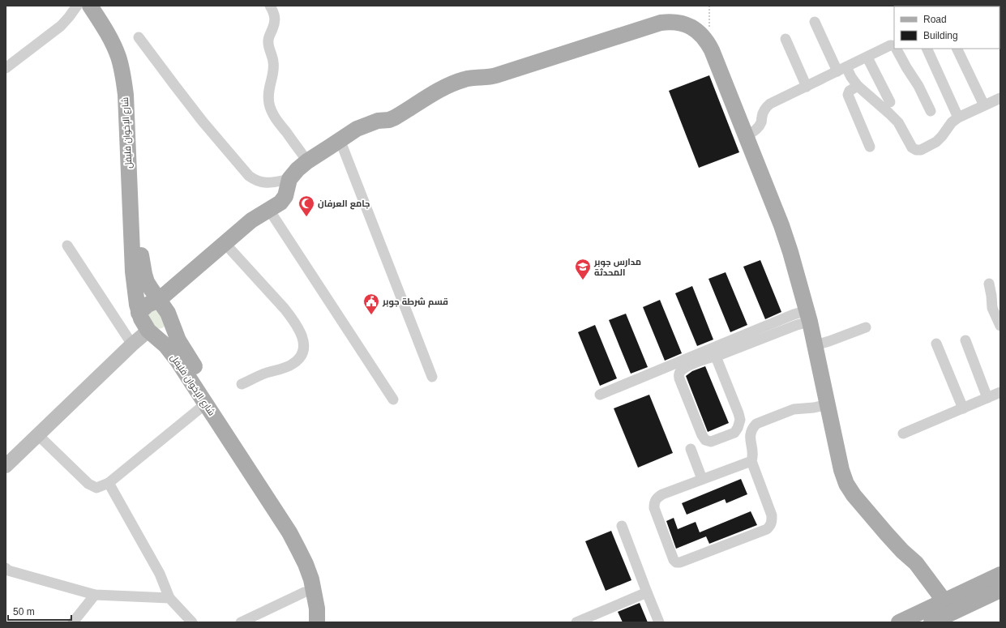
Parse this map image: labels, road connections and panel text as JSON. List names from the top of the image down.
{
  "streets": {
    "main road": ["شارع الإخوان فليفل"]
  },
  "places": {
    "mosque": ["جامع العرفان"],
    "school or university": ["مدارس جوبر المحدثة"],
    "public building": ["قسم شرطة جوبر"]
  },
  "legend": ["Road", "Building"],
  "scale_bar": "50 m"
}
